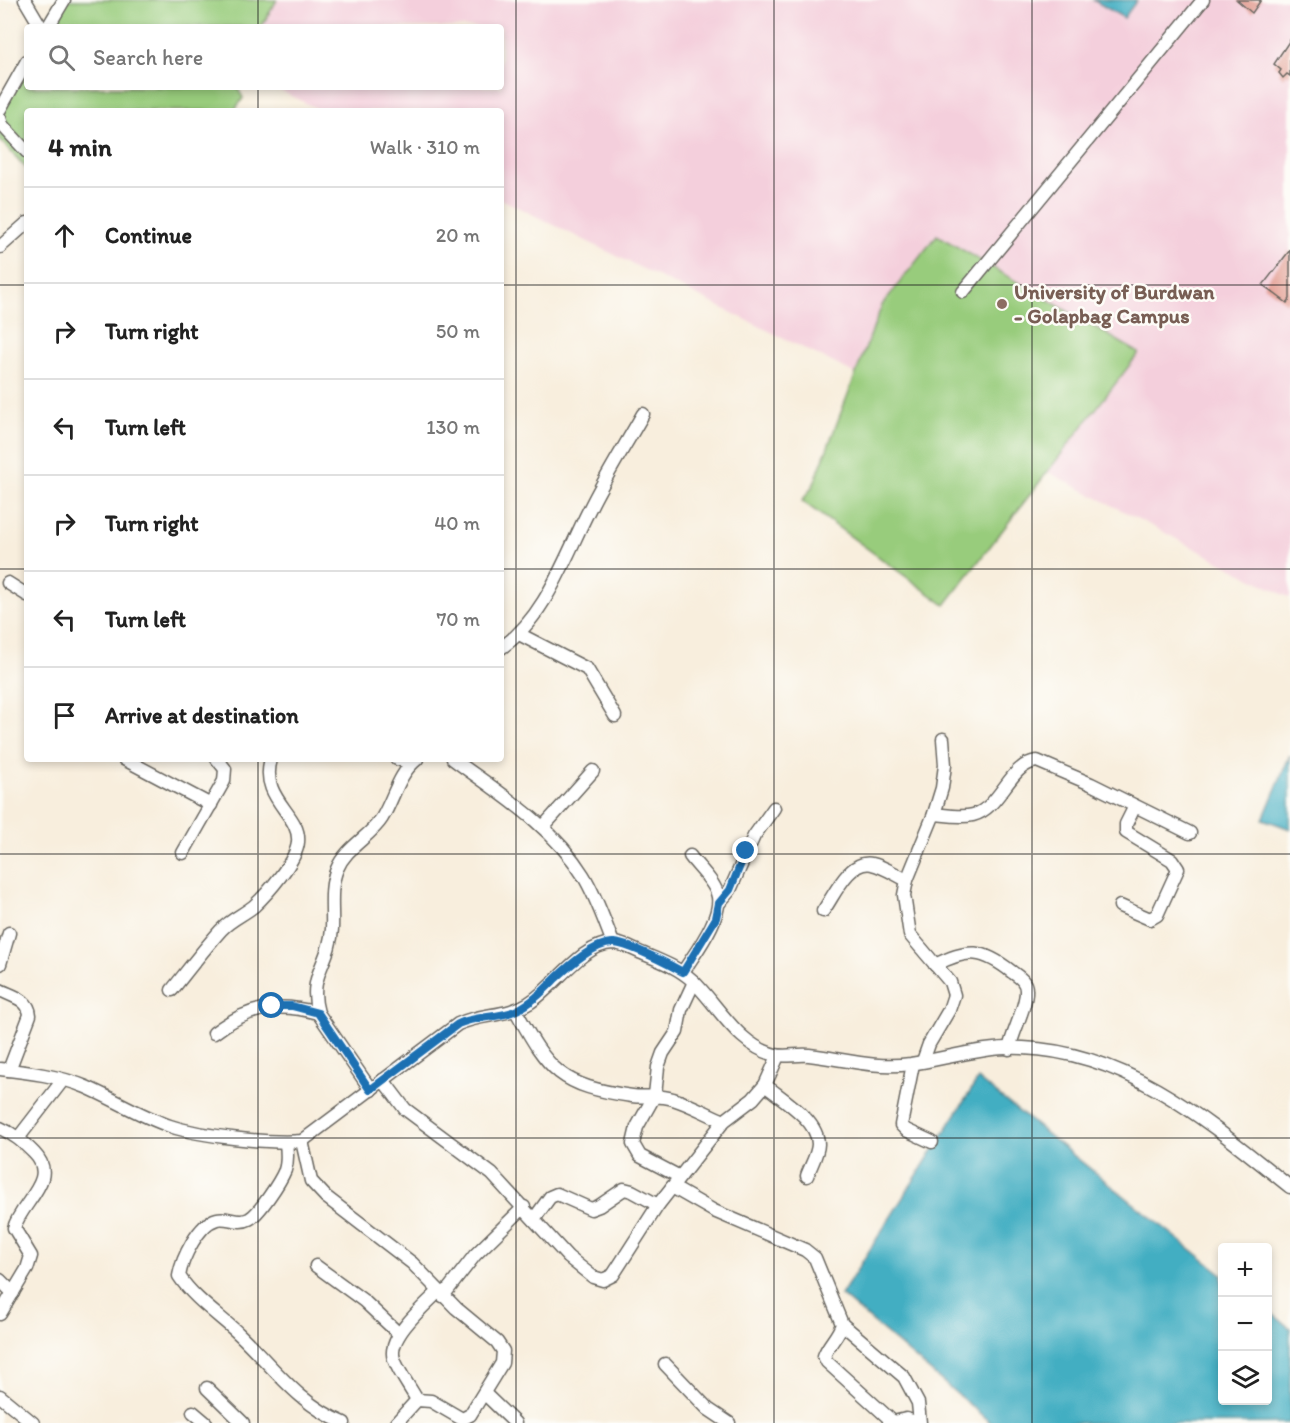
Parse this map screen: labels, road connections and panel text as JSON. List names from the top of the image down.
{
  "places": ["University of Burdwan - Golapbag Campus"],
  "page": {
    "search": "Search here",
    "heading": ["4 min", "Walk · 310 m"],
    "list": [
      ["Continue", "20 m"],
      ["Turn right", "50 m"],
      ["Turn left", "130 m"],
      ["Turn right", "40 m"],
      ["Turn left", "70 m"],
      "Arrive at destination"
    ],
    "map_buttons": ["+", "−"]
  }
}
